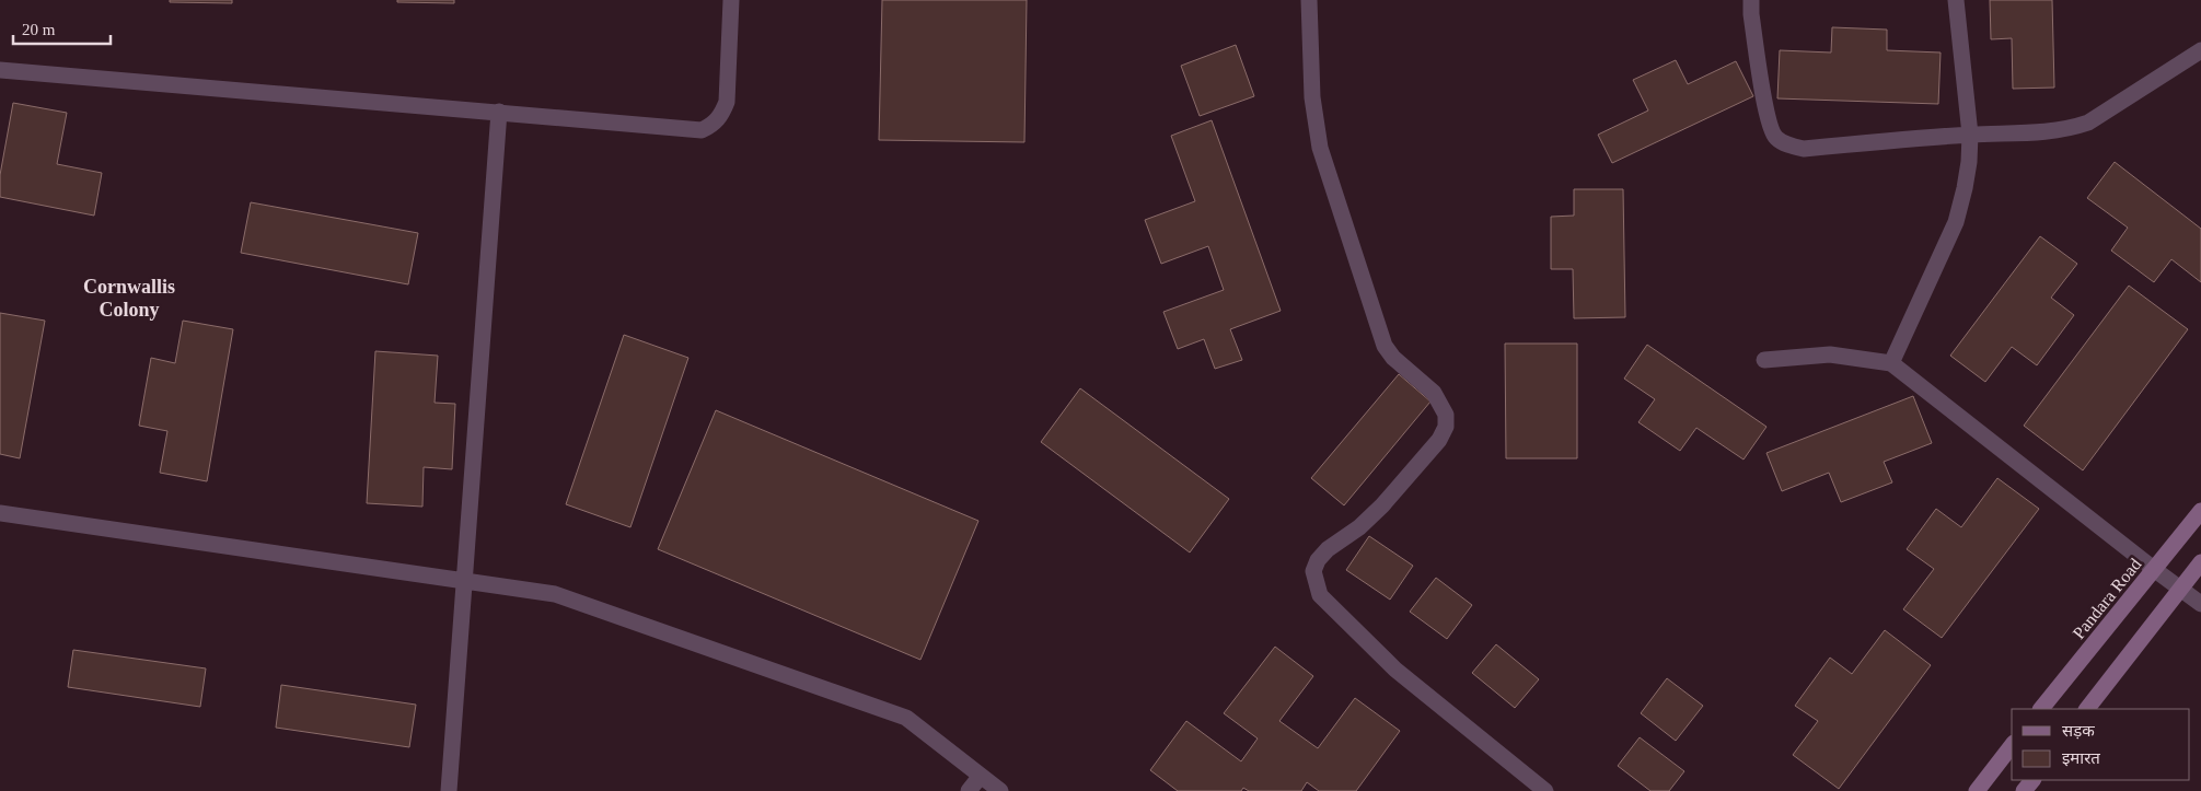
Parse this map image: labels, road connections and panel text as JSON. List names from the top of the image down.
{
  "streets": {
    "main road": ["Pandara Road"]
  },
  "districts": ["Cornwallis Colony"],
  "legend": ["सड़क", "इमारत"],
  "scale_bar": "20 m"
}
